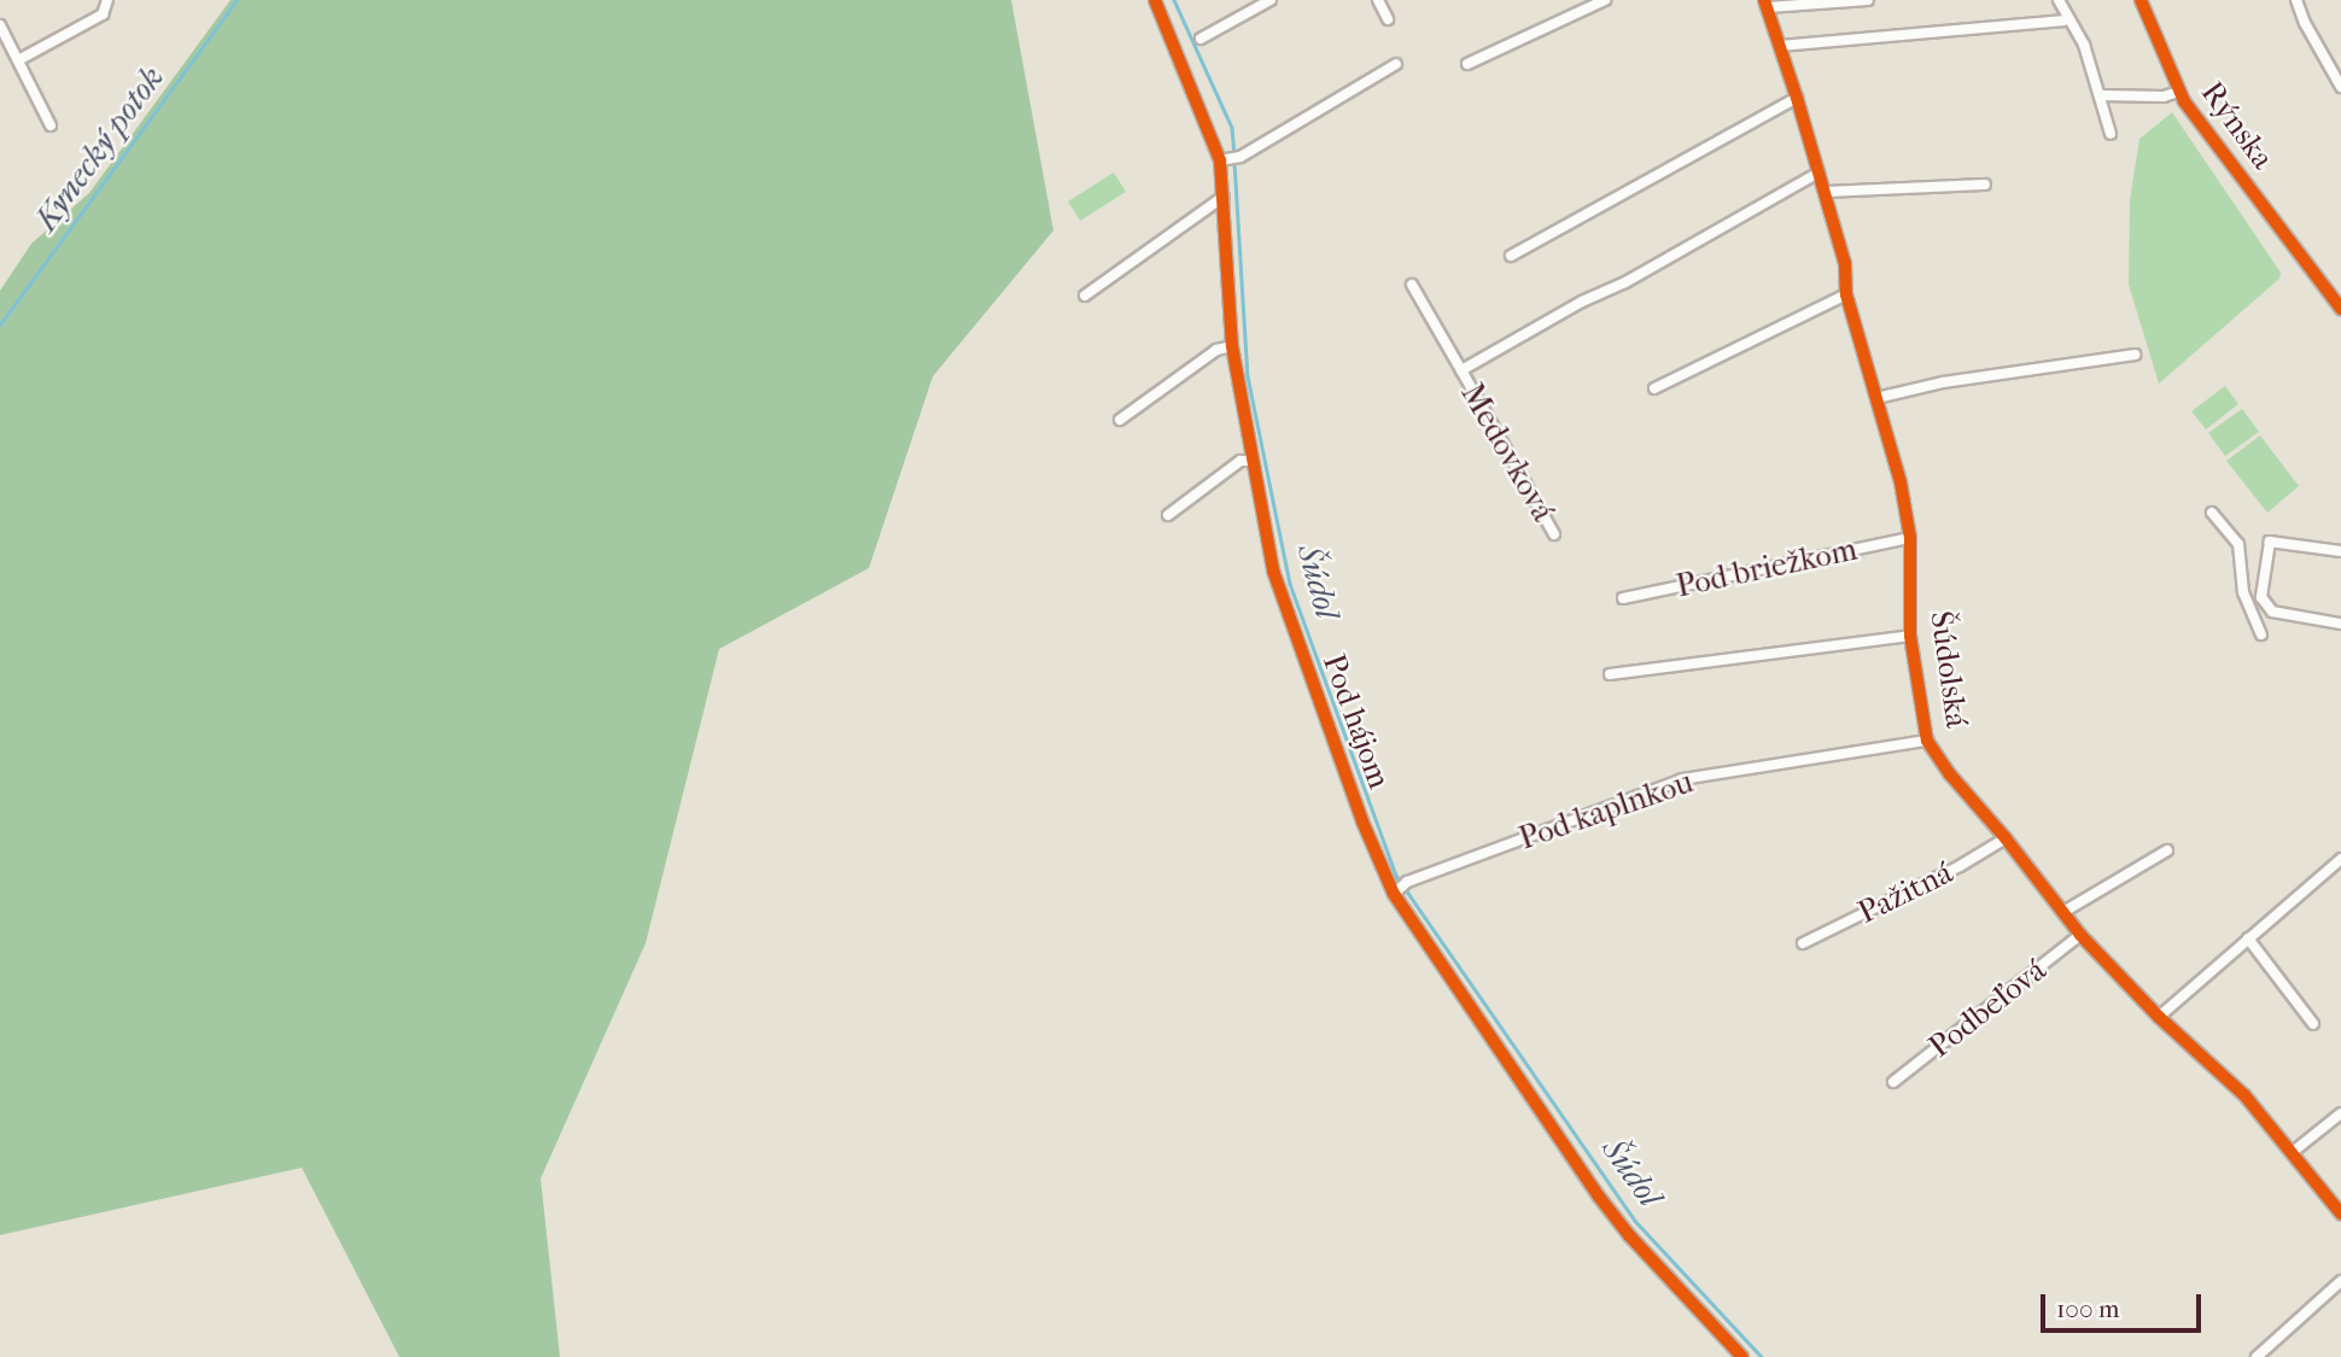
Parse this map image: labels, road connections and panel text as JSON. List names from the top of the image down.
{
  "streets": {
    "street": [
      "Rýnska",
      "Medovková",
      "Pod briežkom",
      "Šúdolská",
      "Pod hájom",
      "Pod kaplnkou",
      "Pažitná",
      "Podbeľová"
    ]
  },
  "crossings": [
    ["Medovková", "Šúdolská"],
    ["Pod briežkom", "Šúdolská"],
    ["Šúdolská", "Pod kaplnkou"],
    ["Šúdolská", "Pažitná"],
    ["Šúdolská", "Podbeľová"],
    ["Pod hájom", "Pod kaplnkou"]
  ],
  "water": ["Kynecký potok", "Šúdol"],
  "scale_bar": "100 m"
}
